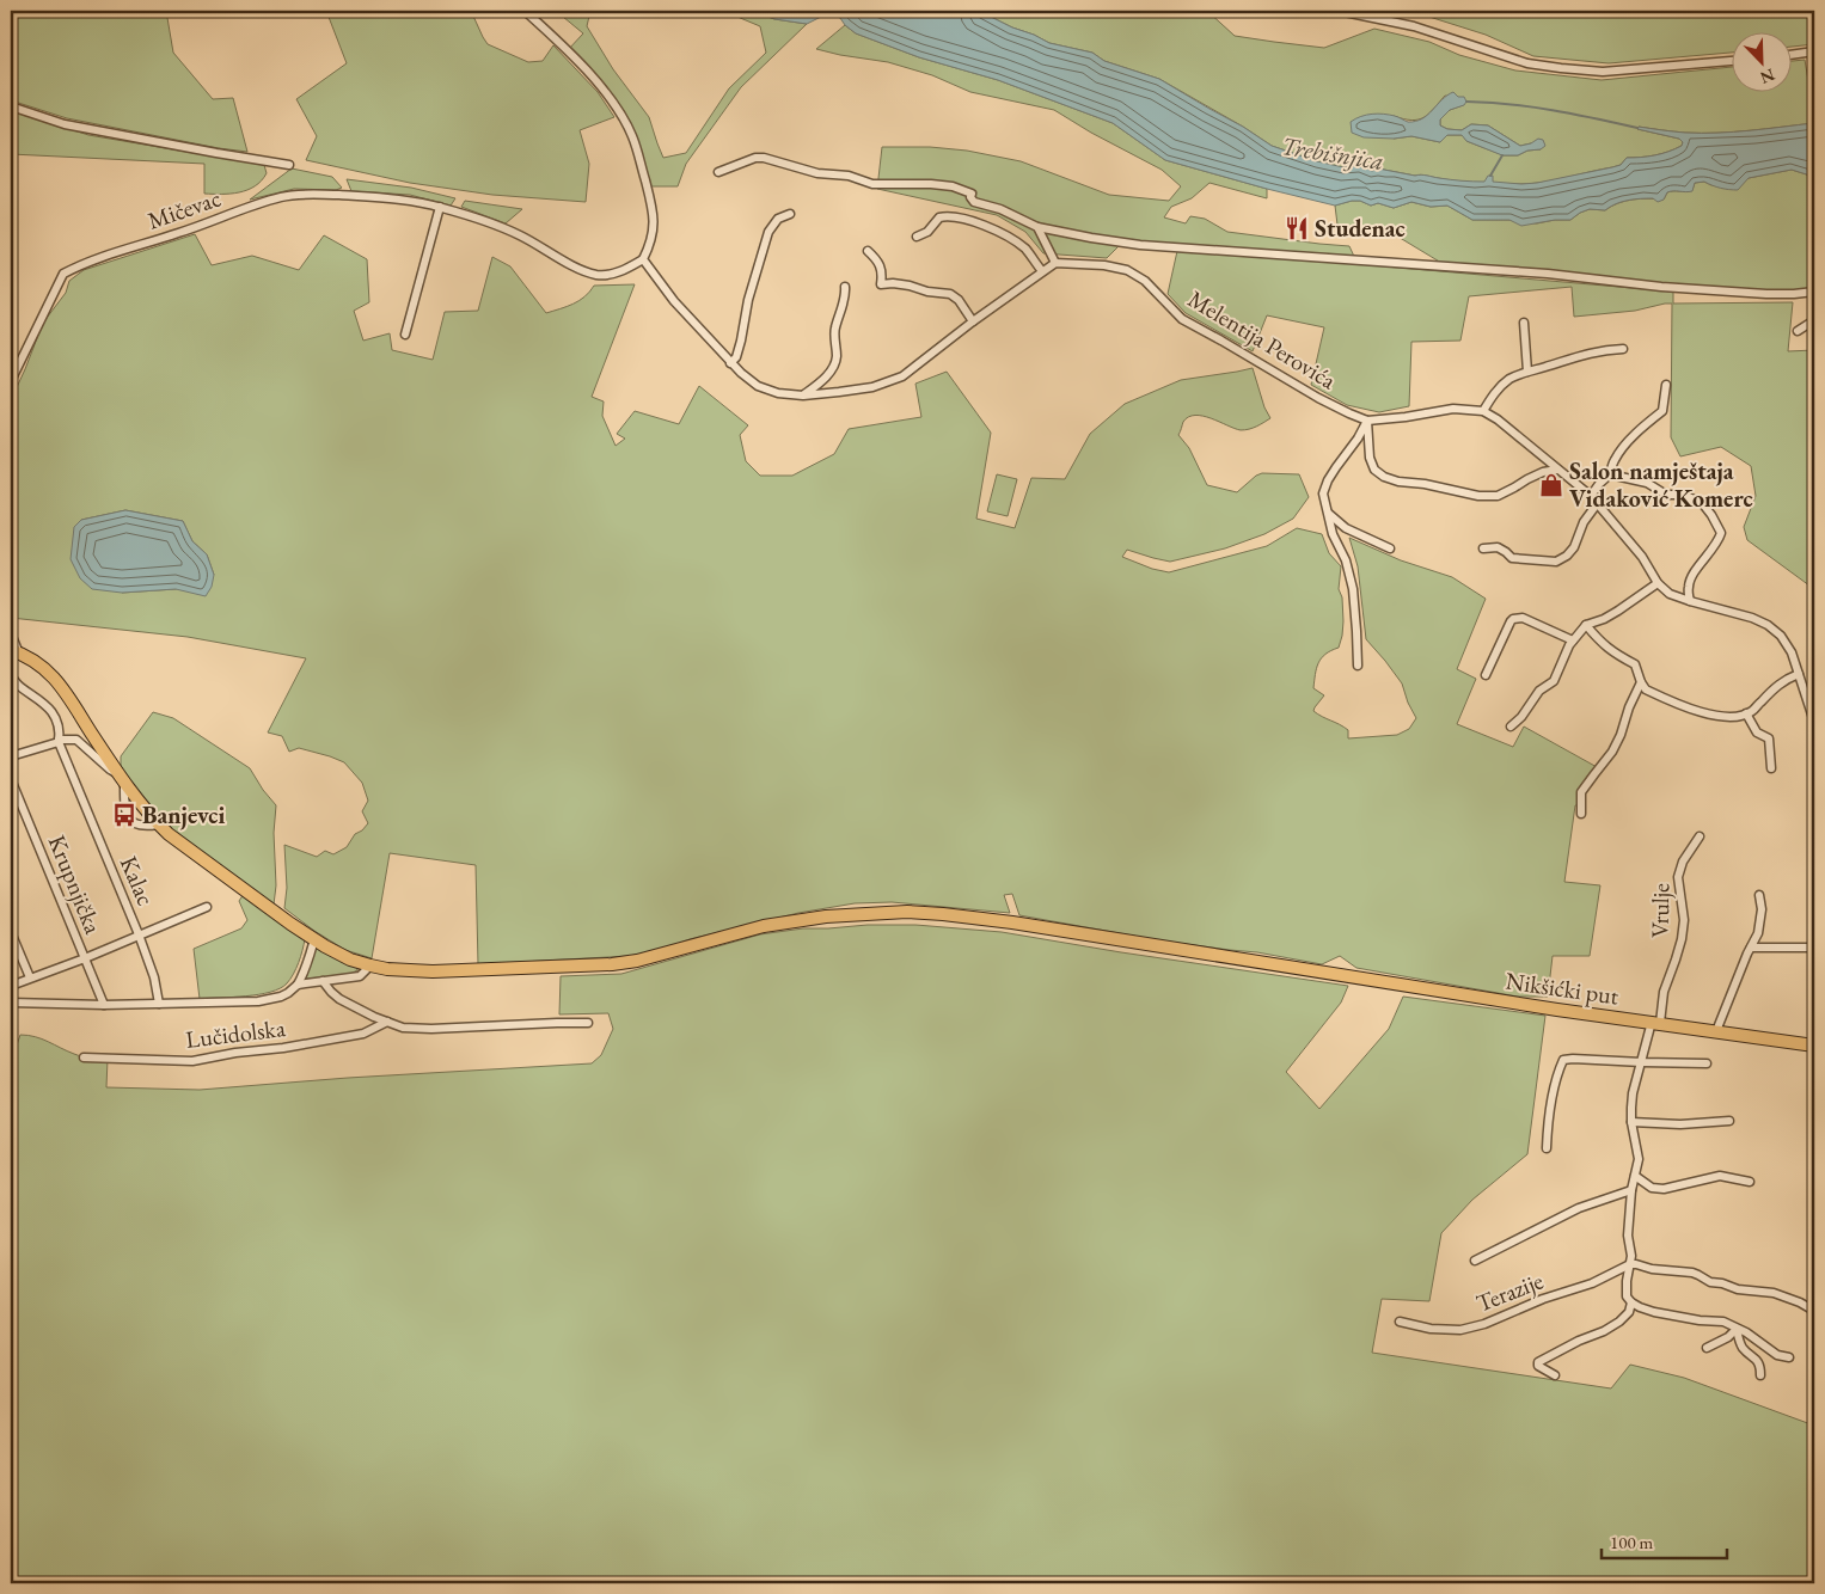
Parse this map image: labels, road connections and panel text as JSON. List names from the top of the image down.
{
  "streets": {
    "main road": ["Nikšićki put"],
    "street": [
      "Mičevac",
      "Melentija Perovića",
      "Kalac",
      "Krupnjička",
      "Vrulje",
      "Lučidolska",
      "Terazije"
    ]
  },
  "crossings": [
    ["Vrulje", "Nikšićki put"]
  ],
  "water": ["Trebišnjica"],
  "places": {
    "restaurant": ["Studenac"],
    "shop": ["Salon namještaja Vidaković Komerc"],
    "bus stop": ["Banjevci"]
  },
  "scale_bar": "100 m",
  "north": "bottom right"
}
